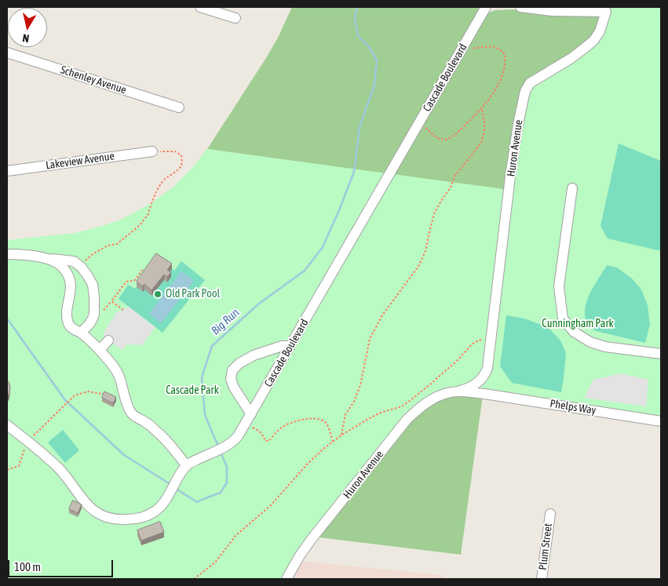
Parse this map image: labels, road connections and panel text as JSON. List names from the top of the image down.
{
  "streets": {
    "street": [
      "Cascade Boulevard",
      "Schenley Avenue",
      "Huron Avenue",
      "Lakeview Avenue",
      "Phelps Way",
      "Plum Street"
    ]
  },
  "crossings": [
    ["Huron Avenue", "Phelps Way"]
  ],
  "water": ["Big Run"],
  "parks": ["Cunningham Park", "Cascade Park"],
  "places": ["Old Park Pool"],
  "scale_bar": "100 m",
  "north": "bottom"
}
